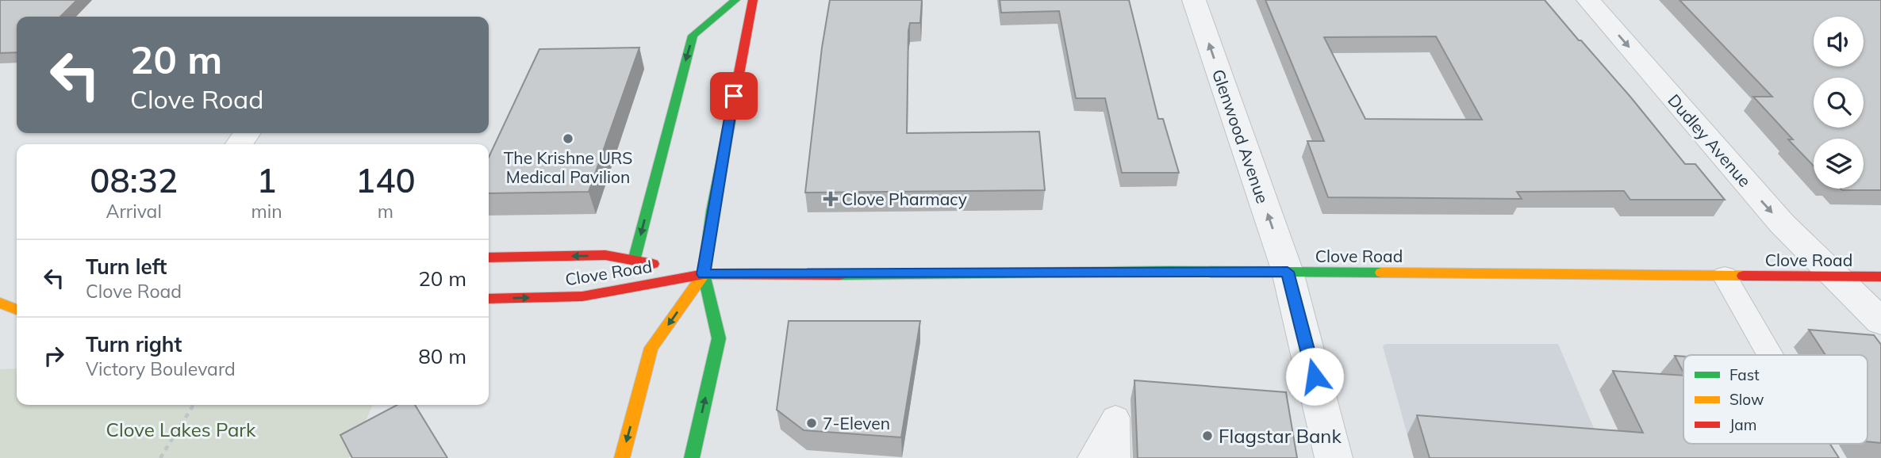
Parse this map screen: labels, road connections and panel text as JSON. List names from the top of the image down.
{
  "streets": {
    "main road": ["Clove Road"],
    "street": ["Glenwood Avenue", "Dudley Avenue"]
  },
  "crossings": [
    ["Glenwood Avenue", "Clove Road"],
    ["Dudley Avenue", "Clove Road"]
  ],
  "one_way": ["Glenwood Avenue", "Dudley Avenue"],
  "parks": ["Clove Lakes Park"],
  "places": {
    "other": ["The Krishne URS Medical Pavilion", "7-Eleven", "Flagstar Bank"],
    "health": ["Clove Pharmacy"]
  },
  "legend": ["Fast", "Slow", "Jam"],
  "page": {
    "turn": ["20 m", "Clove Road"],
    "eta": [
      "08:32",
      "Arrival",
      "1",
      "min",
      "140",
      "m"
    ],
    "list": [
      {
        "name": "Turn left",
        "note": "Clove Road",
        "value": "20 m"
      },
      {
        "name": "Turn right",
        "note": "Victory Boulevard",
        "value": "80 m"
      }
    ]
  }
}
